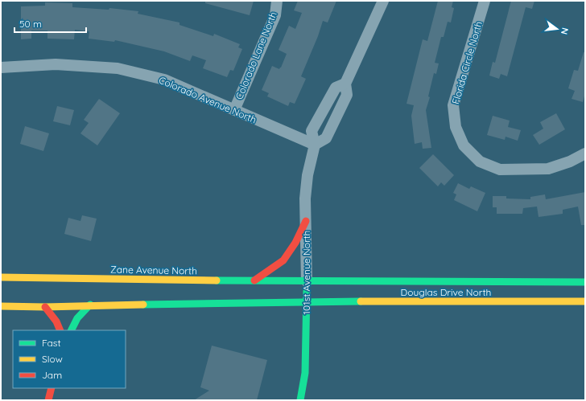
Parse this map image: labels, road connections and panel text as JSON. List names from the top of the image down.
{
  "streets": {
    "main road": ["Zane Avenue North", "101st Avenue North", "Douglas Drive North"],
    "street": ["Colorado Lane North", "Florida Circle North", "Colorado Avenue North"]
  },
  "crossings": [
    ["Colorado Lane North", "Colorado Avenue North"],
    ["Colorado Avenue North", "101st Avenue North"],
    ["Zane Avenue North", "101st Avenue North"],
    ["Zane Avenue North", "Douglas Drive North"],
    ["101st Avenue North", "Douglas Drive North"]
  ],
  "legend": ["Fast", "Slow", "Jam"],
  "scale_bar": "50 m",
  "north": "right"
}
